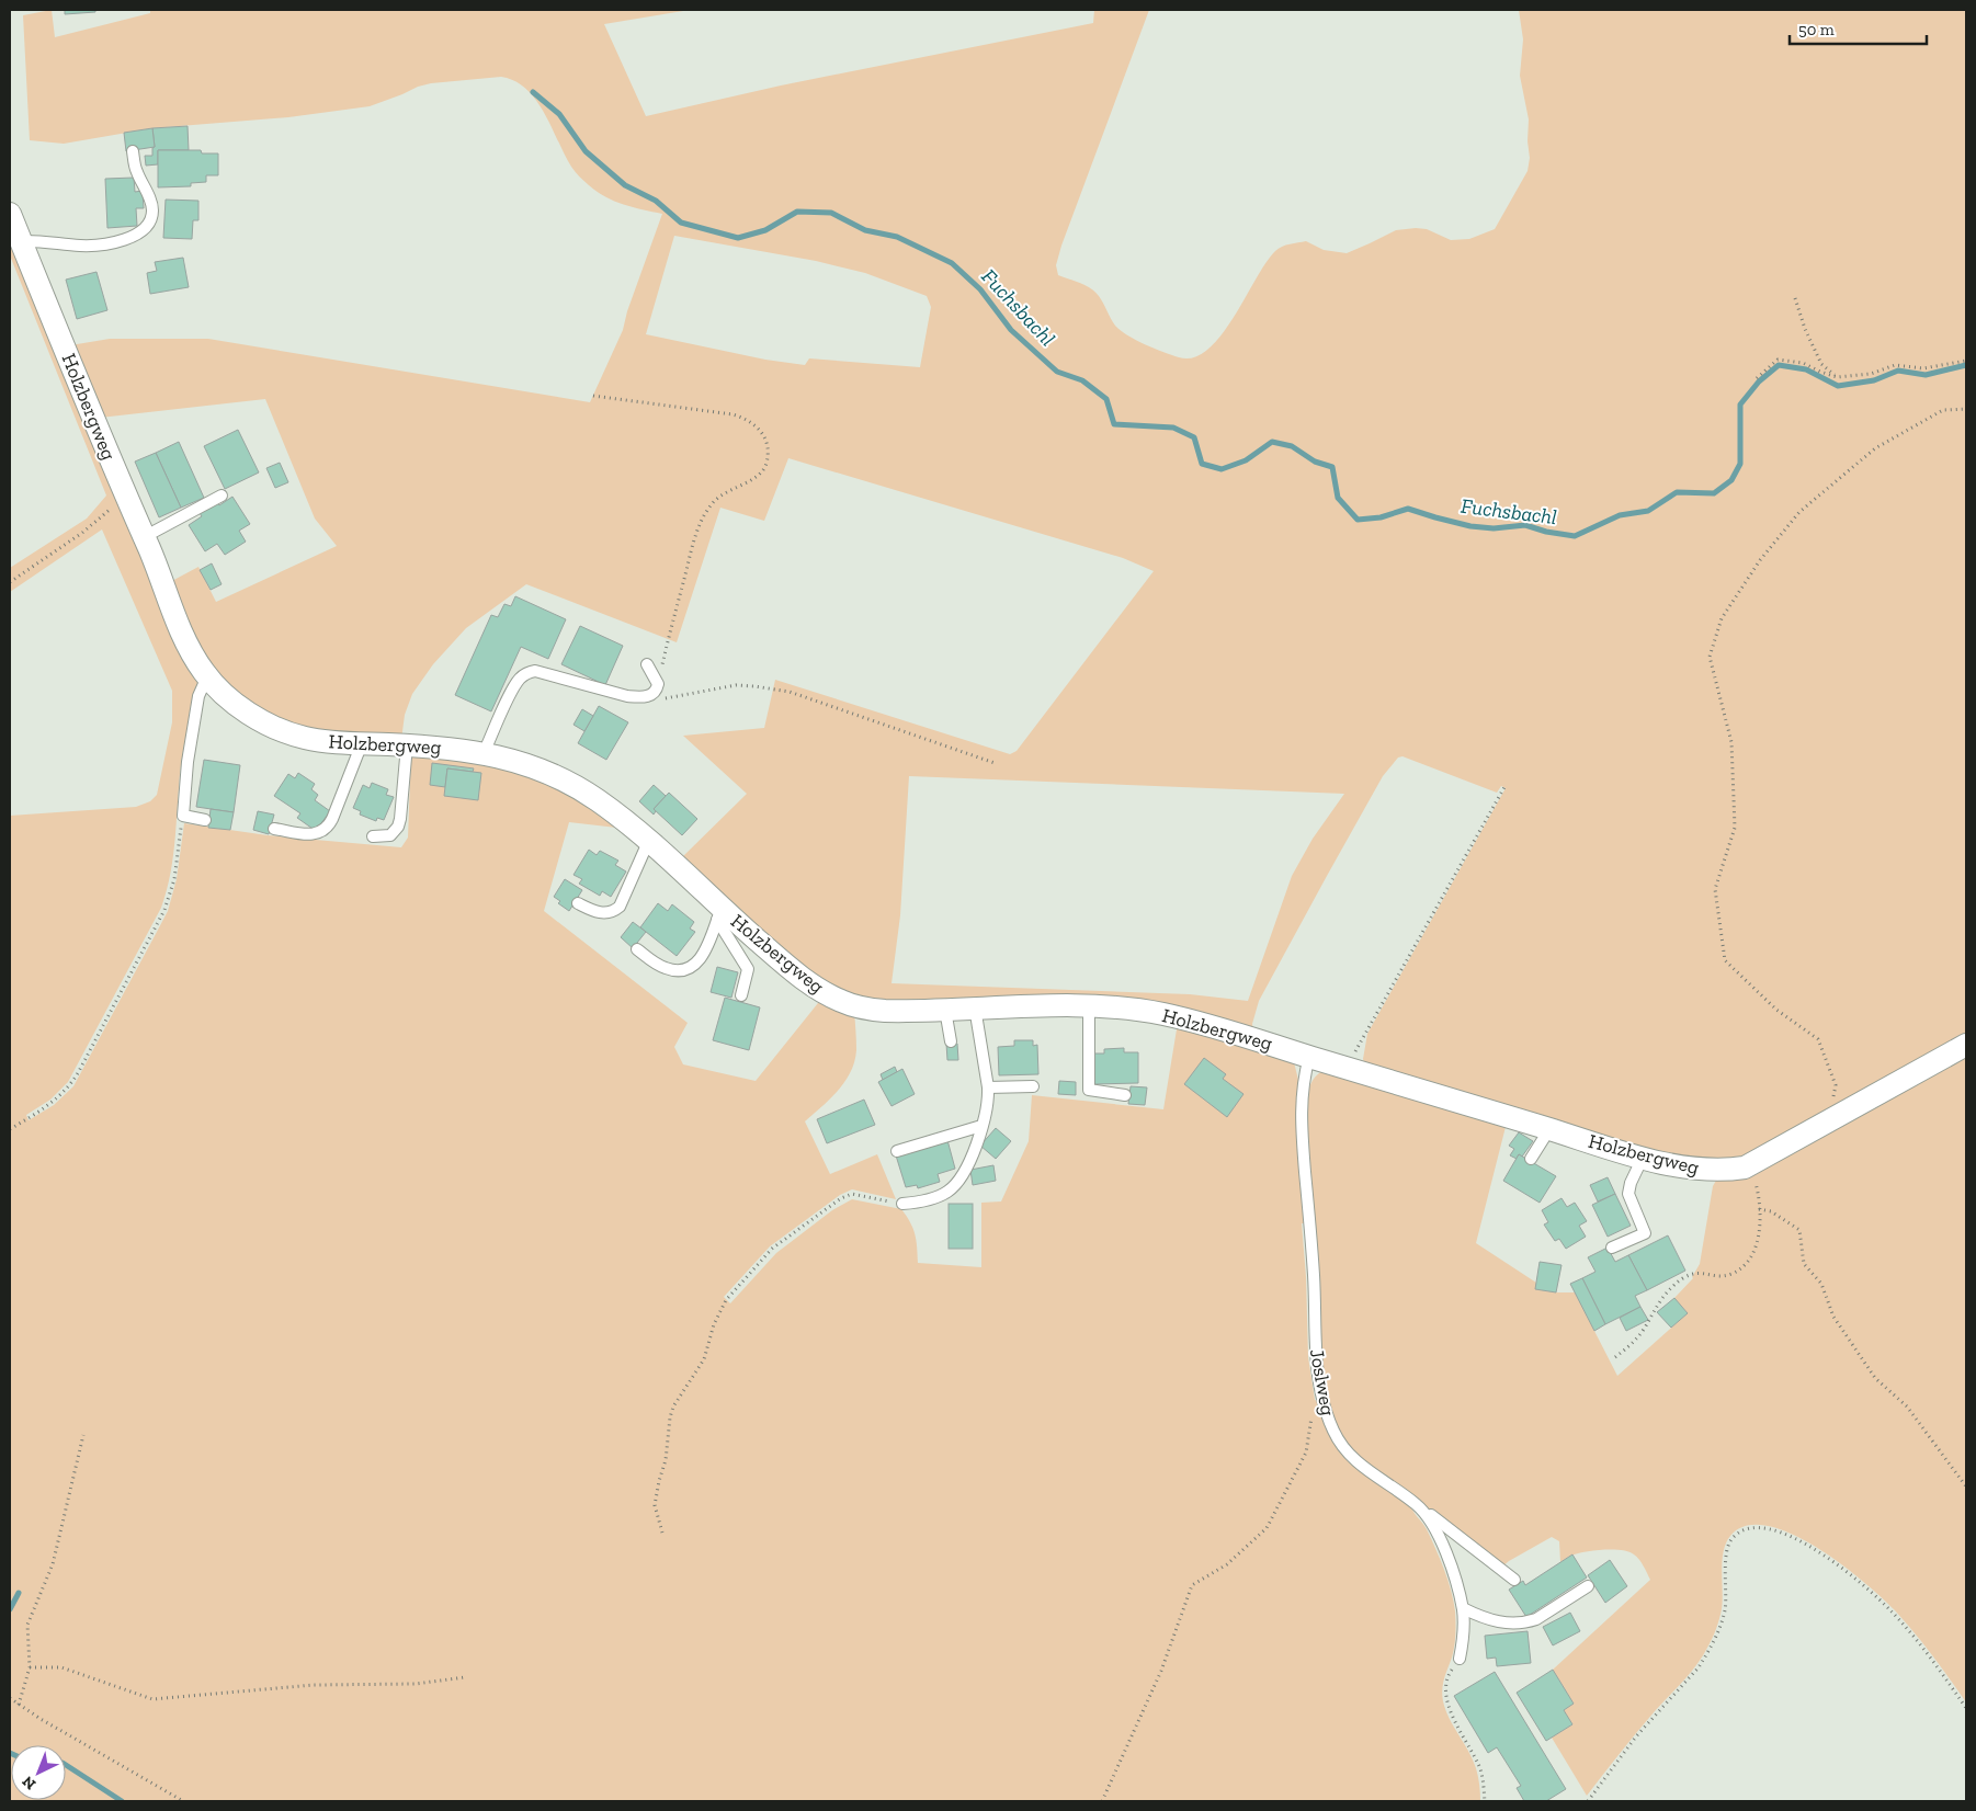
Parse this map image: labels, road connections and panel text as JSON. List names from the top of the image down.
{
  "streets": {
    "street": ["Holzbergweg"],
    "lane": ["Joslweg"]
  },
  "crossings": [
    ["Holzbergweg", "Joslweg"]
  ],
  "water": ["Fuchsbachl"],
  "scale_bar": "50 m",
  "north": "bottom left"
}
